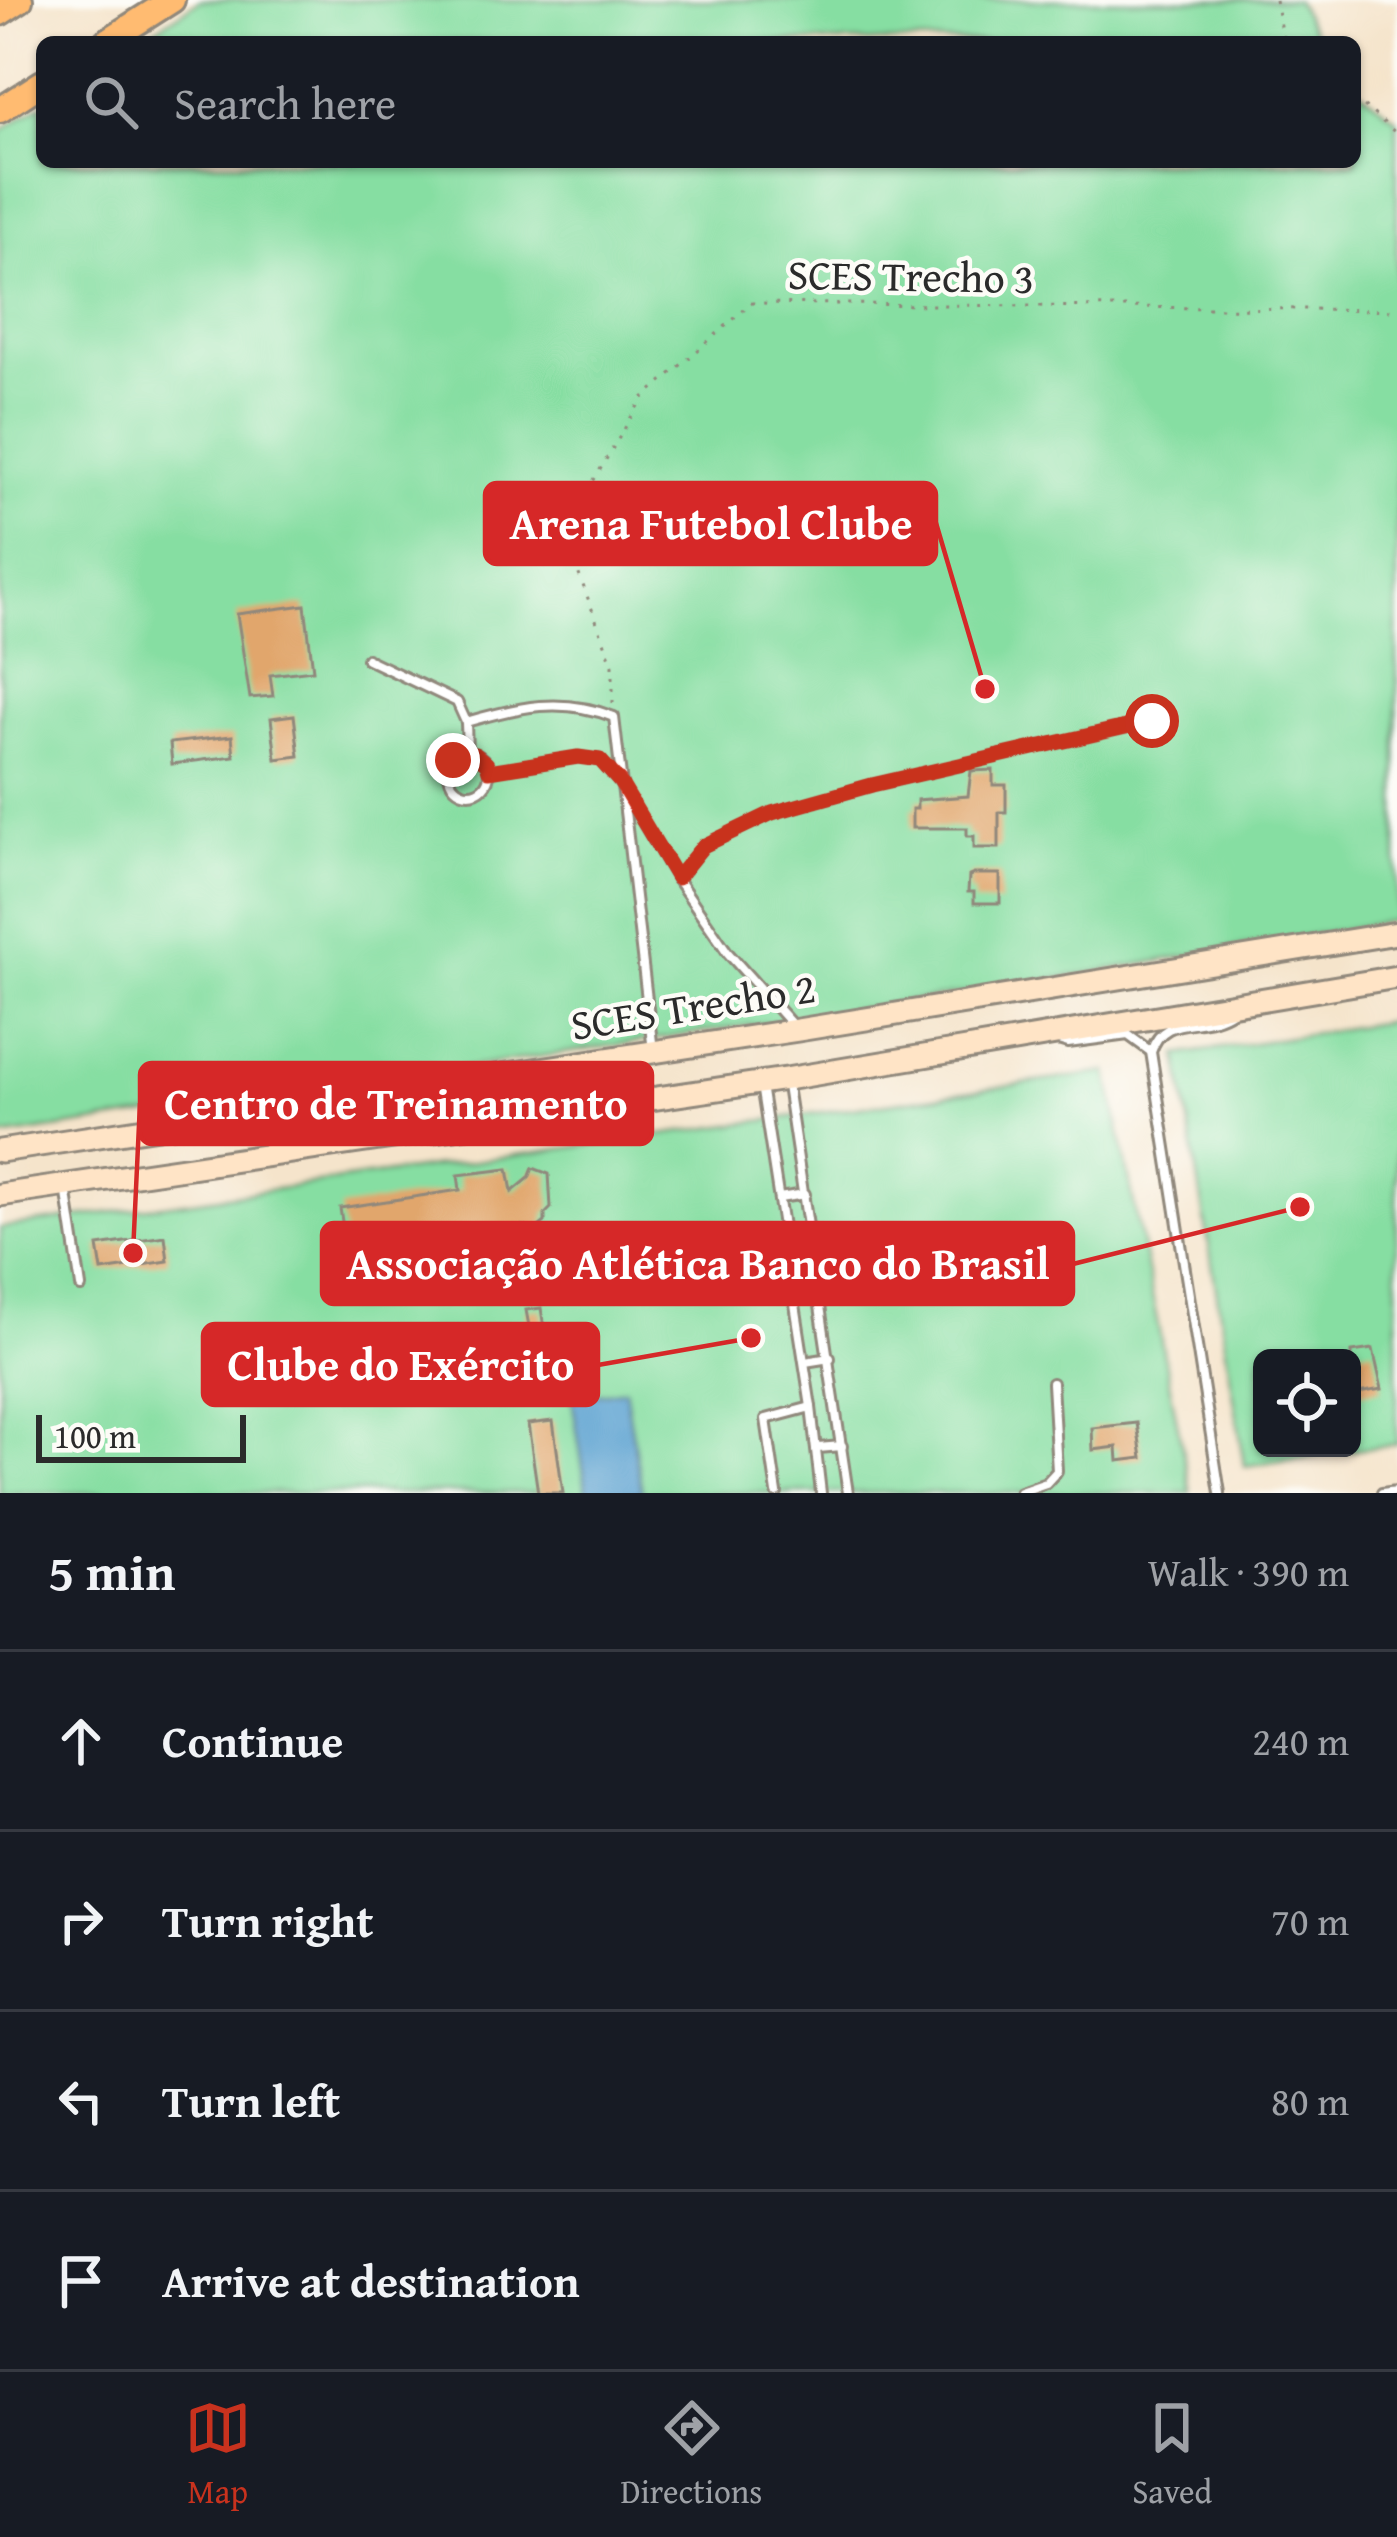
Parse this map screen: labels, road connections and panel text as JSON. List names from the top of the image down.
{
  "streets": {
    "main road": ["SCES Trecho 2"],
    "path": ["SCES Trecho 3"]
  },
  "places": [
    "Arena Futebol Clube",
    "Associação Atlética Banco do Brasil",
    "Centro de Treinamento",
    "Clube do Exército"
  ],
  "scale_bar": "100 m",
  "page": {
    "search": "Search here",
    "scale": "100 m",
    "heading": ["5 min", "Walk · 390 m"],
    "list": [
      ["Continue", "240 m"],
      ["Turn right", "70 m"],
      ["Turn left", "80 m"],
      "Arrive at destination"
    ],
    "nav": ["Map", "Directions", "Saved"]
  }
}
